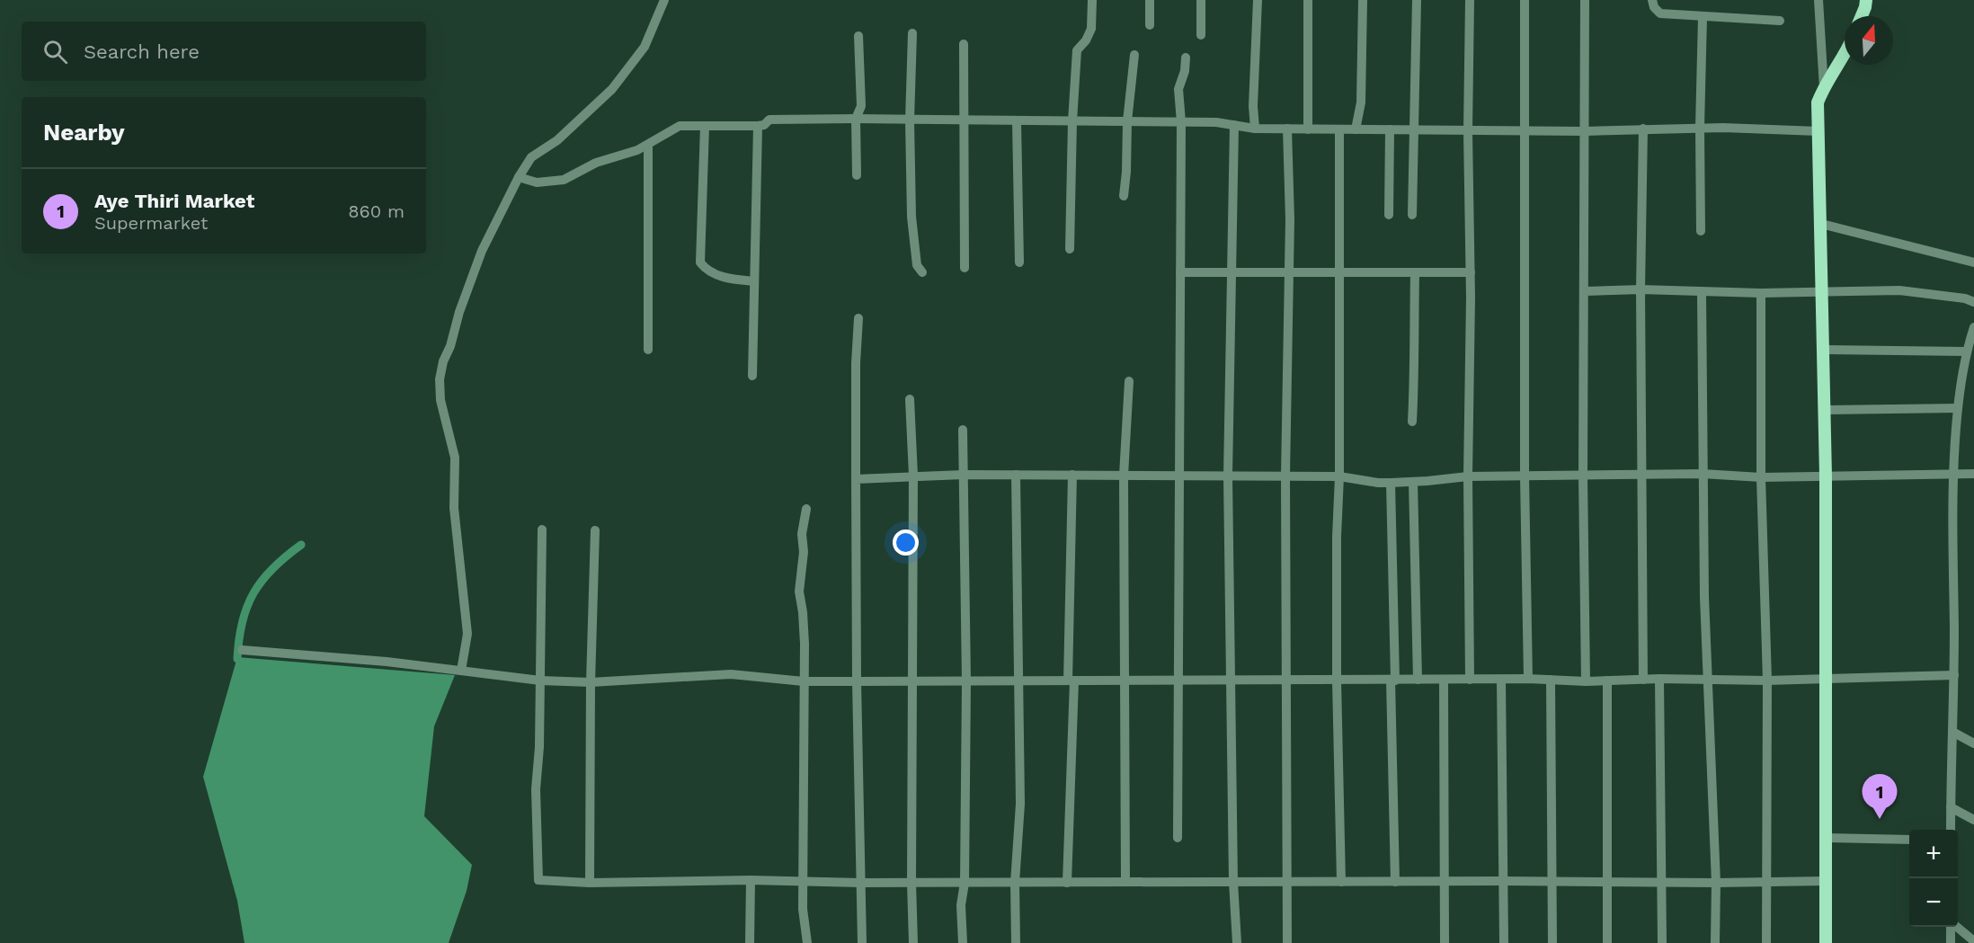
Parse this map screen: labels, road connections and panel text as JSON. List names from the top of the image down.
{
  "north": "top",
  "page": {
    "search": "Search here",
    "heading": "Nearby",
    "list": [
      {
        "mark": "1",
        "name": "Aye Thiri Market",
        "note": "Supermarket",
        "value": "860 m"
      }
    ],
    "pins": "1",
    "map_buttons": ["+", "−"]
  }
}
